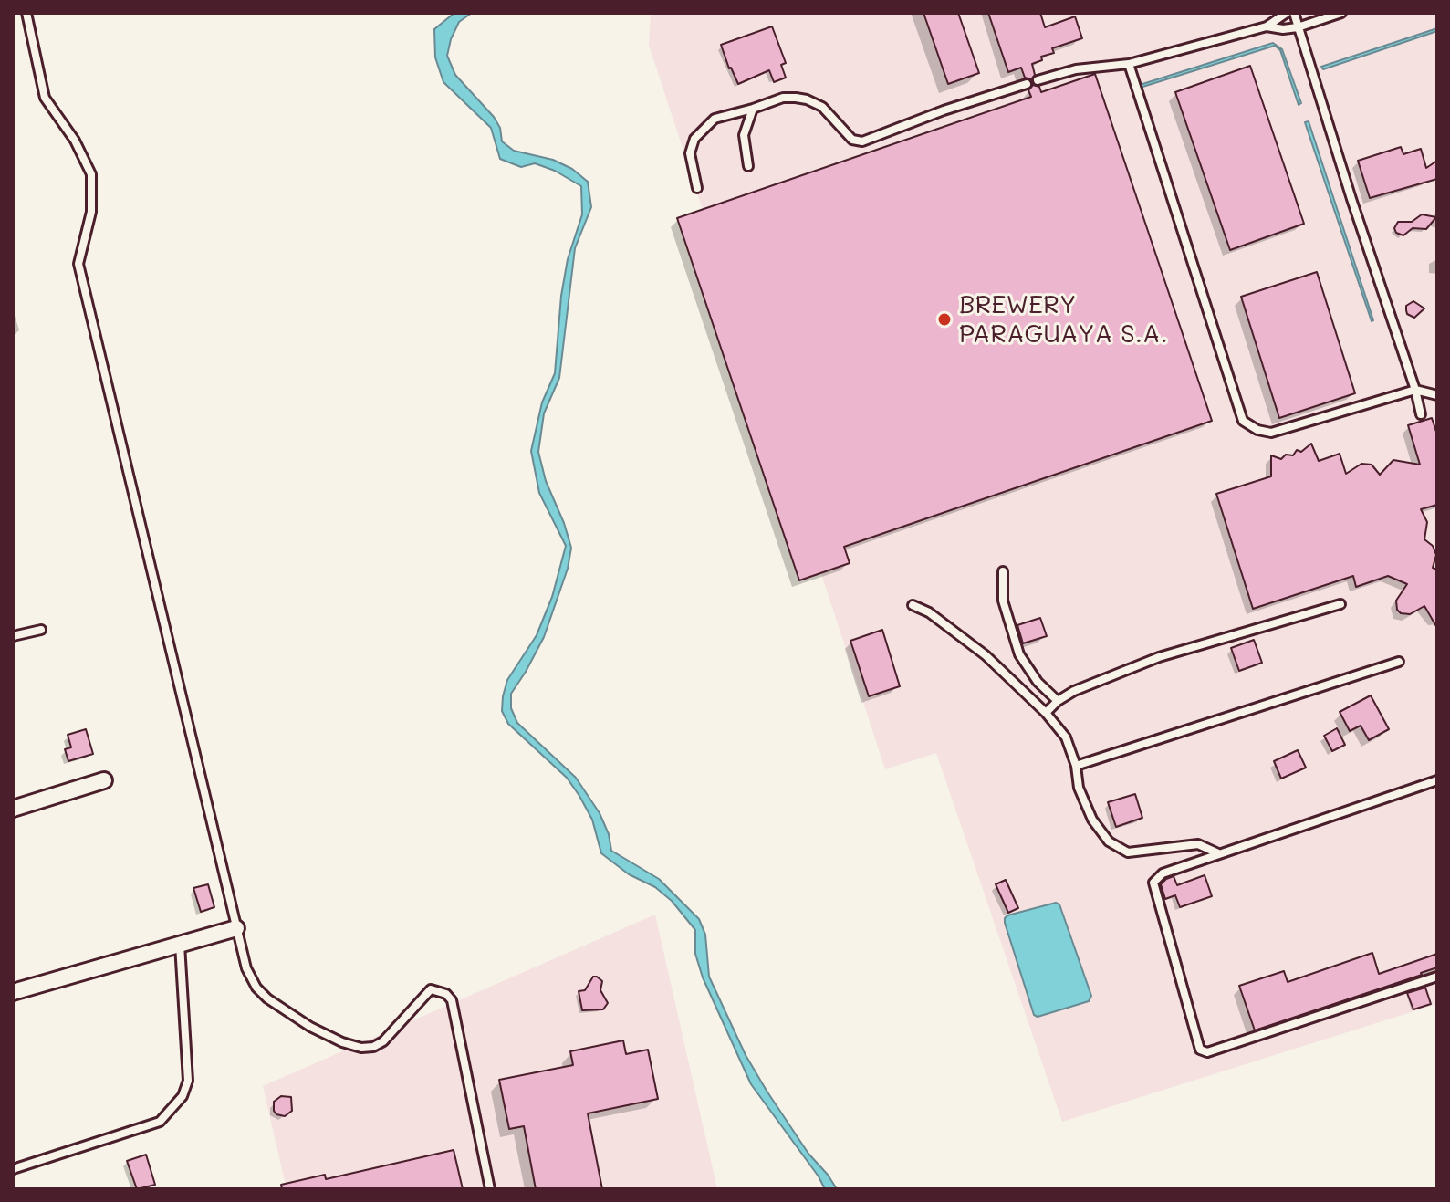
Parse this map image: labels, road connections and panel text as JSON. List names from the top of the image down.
{
  "places": ["BREWERY PARAGUAYA S.A."]
}
